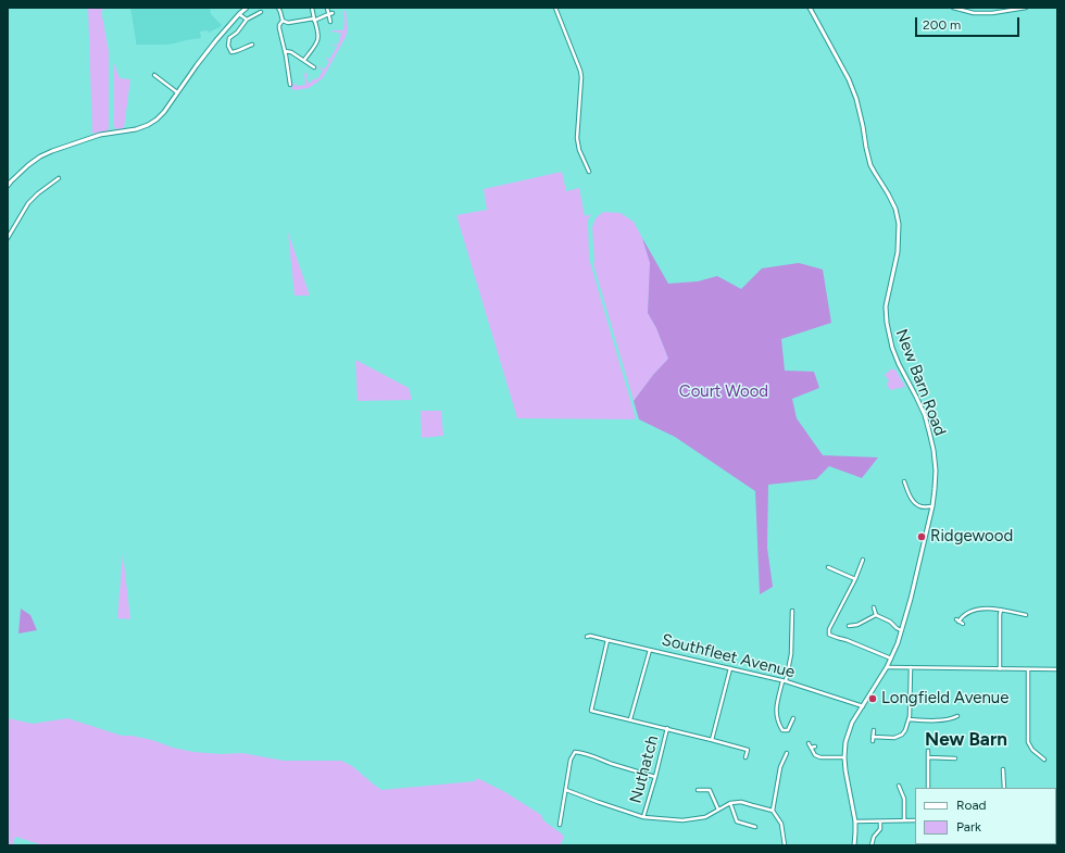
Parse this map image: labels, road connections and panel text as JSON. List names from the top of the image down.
{
  "streets": {
    "street": ["New Barn Road", "Southfleet Avenue", "Nuthatch"]
  },
  "crossings": [
    ["New Barn Road", "Southfleet Avenue"]
  ],
  "districts": ["New Barn"],
  "parks": ["Court Wood"],
  "places": ["Ridgewood", "Longfield Avenue"],
  "legend": ["Road", "Park"],
  "scale_bar": "200 m"
}
